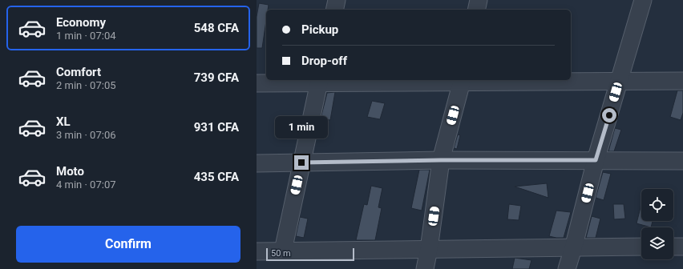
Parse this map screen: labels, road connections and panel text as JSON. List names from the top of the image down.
{
  "scale_bar": "50 m",
  "page": {
    "list": [
      {
        "name": "Economy",
        "note": "1 min · 07:04",
        "value": "548 CFA"
      },
      {
        "name": "Comfort",
        "note": "2 min · 07:05",
        "value": "739 CFA"
      },
      {
        "name": "XL",
        "note": "3 min · 07:06",
        "value": "931 CFA"
      },
      {
        "name": "Moto",
        "note": "4 min · 07:07",
        "value": "435 CFA"
      }
    ],
    "banner": ["Pickup", "Drop-off"],
    "bubble": "1 min",
    "buttons": "Confirm",
    "scale": "50 m"
  }
}
